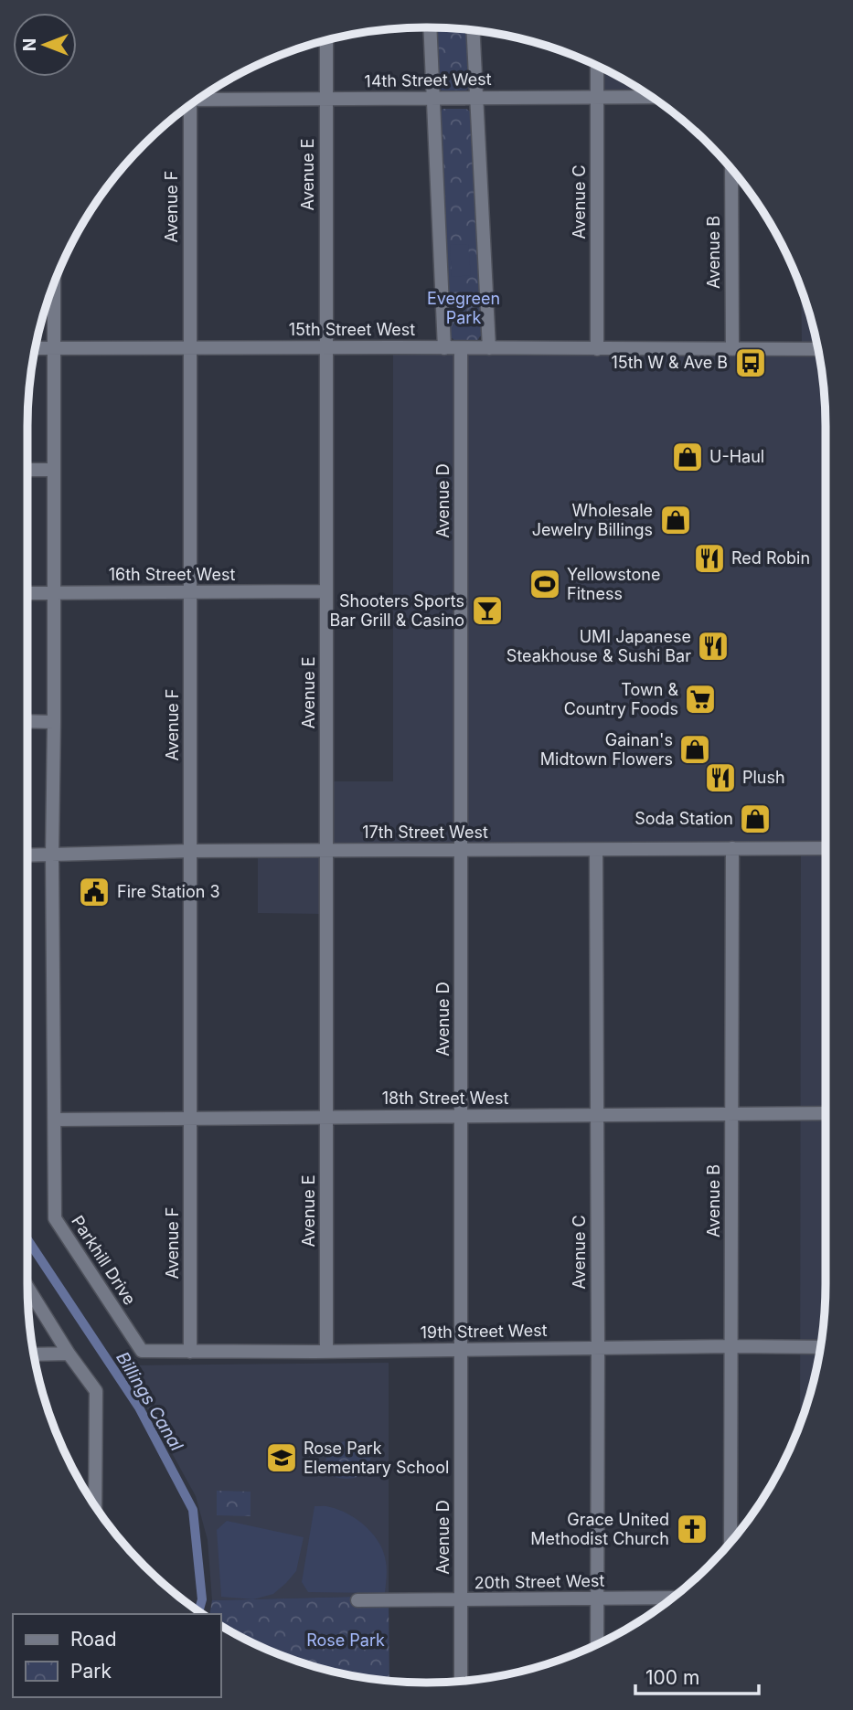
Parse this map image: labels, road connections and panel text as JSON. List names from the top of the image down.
{
  "streets": {
    "street": [
      "14th Street West",
      "Avenue E",
      "Avenue C",
      "Avenue F",
      "Avenue B",
      "15th Street West",
      "Avenue D",
      "16th Street West",
      "17th Street West",
      "18th Street West",
      "Parkhill Drive",
      "19th Street West",
      "20th Street West"
    ]
  },
  "crossings": [
    ["14th Street West", "Avenue E"],
    ["14th Street West", "Avenue C"],
    ["Avenue E", "15th Street West"],
    ["Avenue E", "16th Street West"],
    ["Avenue E", "17th Street West"],
    ["Avenue E", "18th Street West"],
    ["Avenue E", "19th Street West"],
    ["Avenue C", "15th Street West"],
    ["Avenue C", "17th Street West"],
    ["Avenue C", "18th Street West"],
    ["Avenue C", "19th Street West"],
    ["Avenue C", "20th Street West"],
    ["Avenue F", "15th Street West"],
    ["Avenue F", "16th Street West"],
    ["Avenue F", "17th Street West"],
    ["Avenue F", "18th Street West"],
    ["Avenue F", "19th Street West"],
    ["Avenue B", "15th Street West"],
    ["Avenue B", "17th Street West"],
    ["Avenue B", "18th Street West"],
    ["Avenue B", "19th Street West"],
    ["15th Street West", "Avenue D"],
    ["15th Street West", "Parkhill Drive"],
    ["Avenue D", "17th Street West"],
    ["Avenue D", "18th Street West"],
    ["Avenue D", "19th Street West"],
    ["Avenue D", "20th Street West"],
    ["16th Street West", "Parkhill Drive"],
    ["17th Street West", "Parkhill Drive"],
    ["18th Street West", "Parkhill Drive"],
    ["Parkhill Drive", "19th Street West"]
  ],
  "water": ["Billings Canal"],
  "parks": ["Evegreen Park", "Rose Park"],
  "places": {
    "bus stop": ["15th W & Ave B"],
    "shop": [
      "U-Haul",
      "Wholesale Jewelry Billings",
      "Gainan's Midtown Flowers",
      "Soda Station"
    ],
    "restaurant": ["Red Robin", "UMI Japanese Steakhouse & Sushi Bar", "Plush"],
    "sports": ["Yellowstone Fitness"],
    "bar": ["Shooters Sports Bar Grill & Casino"],
    "supermarket": ["Town & Country Foods"],
    "public building": ["Fire Station 3"],
    "school or university": ["Rose Park Elementary School"],
    "church": ["Grace United Methodist Church"]
  },
  "legend": ["Road", "Park"],
  "scale_bar": "100 m",
  "north": "left"
}
